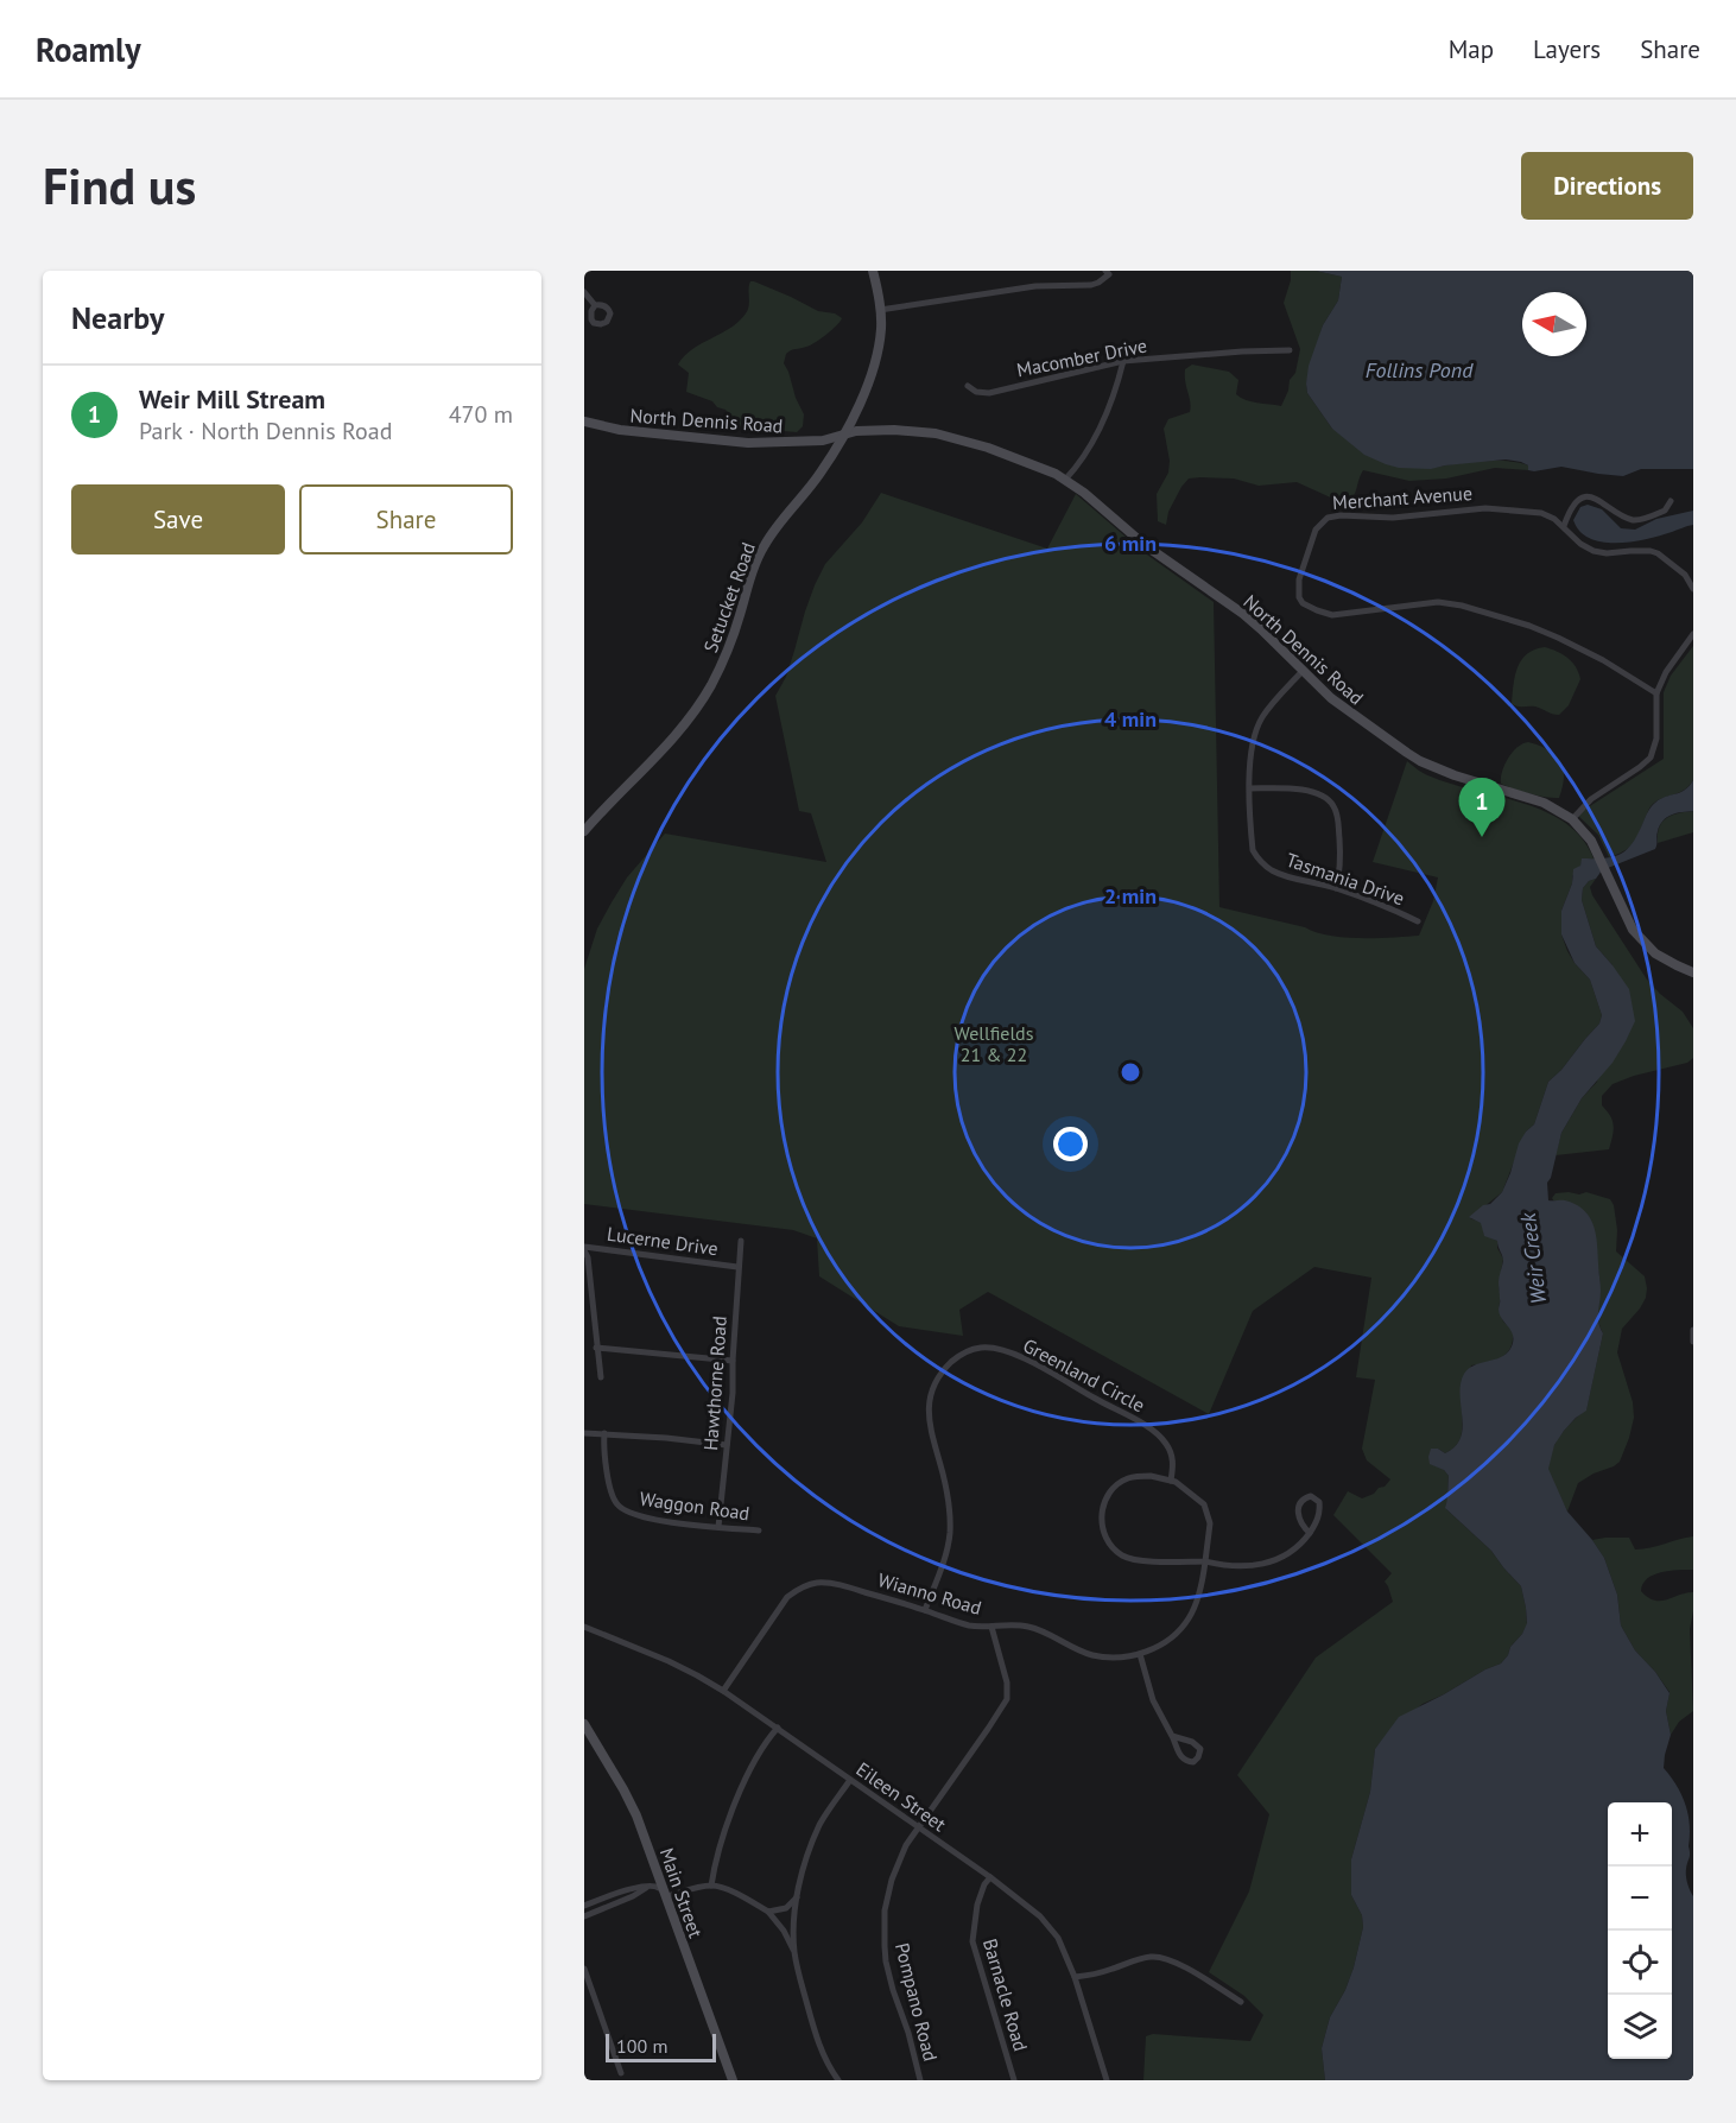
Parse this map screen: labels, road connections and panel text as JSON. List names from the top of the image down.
{
  "streets": {
    "main road": ["North Dennis Road", "Setucket Road", "Main Street"],
    "street": [
      "Macomber Drive",
      "Merchant Avenue",
      "Tasmania Drive",
      "Lucerne Drive",
      "Greenland Circle",
      "Hawthorne Road",
      "Waggon Road",
      "Wianno Road",
      "Eileen Street",
      "Barnacle Road",
      "Pompano Road"
    ]
  },
  "crossings": [
    ["North Dennis Road", "Setucket Road"],
    ["North Dennis Road", "Tasmania Drive"],
    ["Lucerne Drive", "Hawthorne Road"],
    ["Greenland Circle", "Wianno Road"],
    ["Hawthorne Road", "Waggon Road"],
    ["Wianno Road", "Eileen Street"],
    ["Wianno Road", "Pompano Road"],
    ["Eileen Street", "Barnacle Road"],
    ["Eileen Street", "Pompano Road"]
  ],
  "water": ["Follins Pond", "Weir Creek"],
  "parks": ["Wellfields 21 & 22"],
  "scale_bar": "100 m",
  "north": "left",
  "page": {
    "header": "Roamly",
    "nav": ["Map", "Layers", "Share"],
    "buttons": [
      "Directions",
      ["Save", "Share"]
    ],
    "title": "Find us",
    "heading": "Nearby",
    "list": [
      {
        "mark": "1",
        "name": "Weir Mill Stream",
        "note": "Park · North Dennis Road",
        "value": "470 m"
      }
    ],
    "pins": "1",
    "map_buttons": ["+", "−"],
    "scale": "100 m"
  },
  "rings": ["6 min", "4 min", "2 min"]
}
